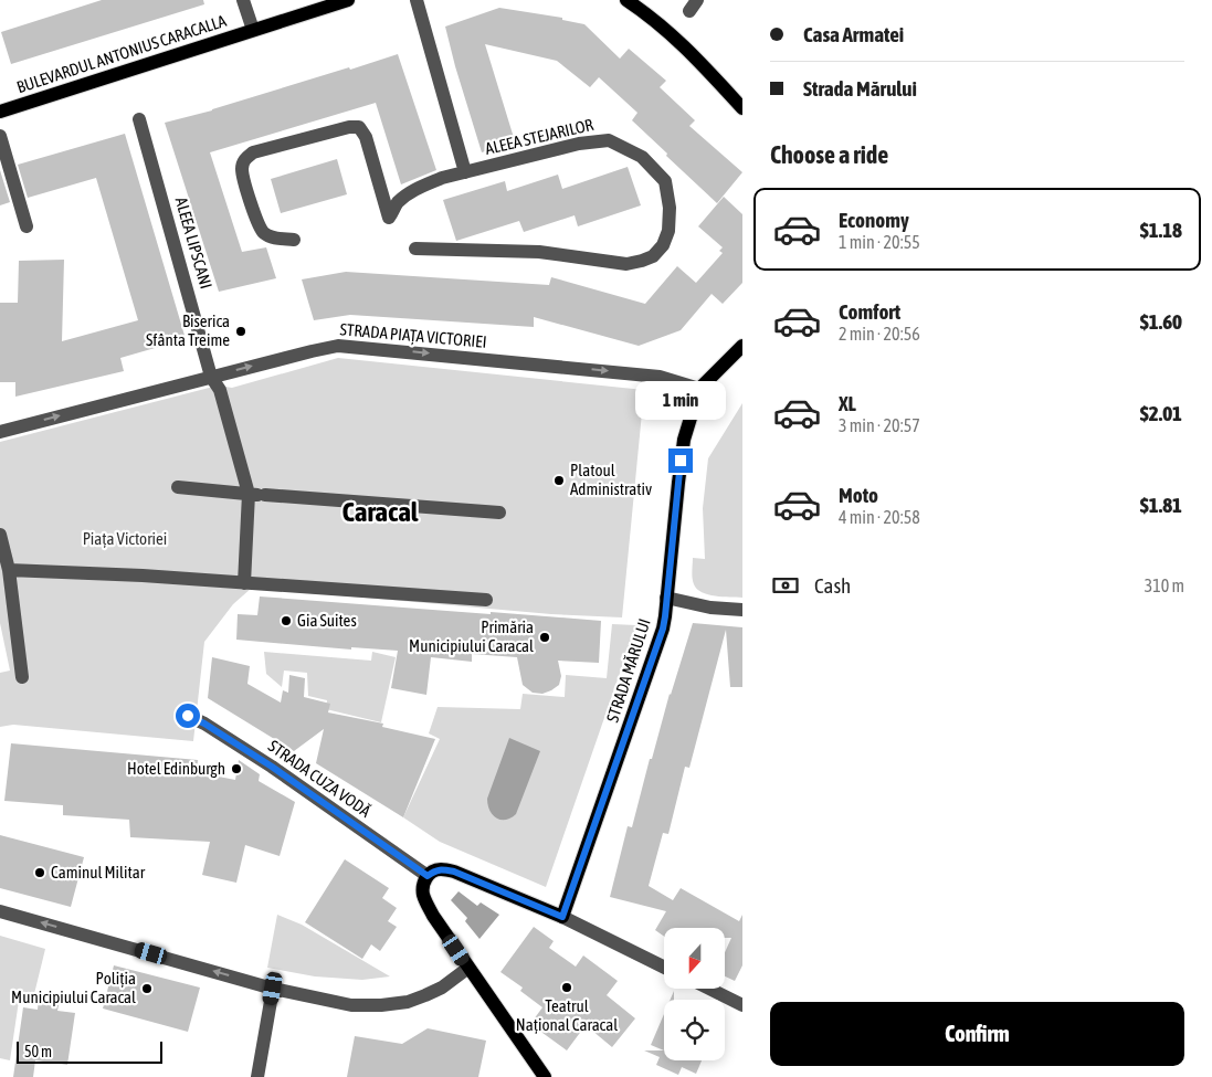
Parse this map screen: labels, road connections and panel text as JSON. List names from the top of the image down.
{
  "streets": {
    "main road": ["BULEVARDUL ANTONIUS CARACALLA", "STRADA MĂRULUI"],
    "street": [
      "ALEEA STEJARILOR",
      "ALEEA LIPSCANI",
      "STRADA PIAȚA VICTORIEI",
      "STRADA CUZA VODĂ"
    ]
  },
  "crossings": [
    ["ALEEA LIPSCANI", "STRADA PIAȚA VICTORIEI"],
    ["STRADA PIAȚA VICTORIEI", "STRADA MĂRULUI"]
  ],
  "one_way": ["STRADA PIAȚA VICTORIEI"],
  "districts": ["Caracal"],
  "parks": ["Piața Victoriei"],
  "places": [
    "Biserica Sfânta Treime",
    "Platoul Administrativ",
    "Gia Suites",
    "Primăria Municipiului Caracal",
    "Hotel Edinburgh",
    "Caminul Militar",
    "Teatrul Național Caracal",
    "Poliția Municipiului Caracal"
  ],
  "scale_bar": "50 m",
  "north": "bottom",
  "page": {
    "banner": ["Casa Armatei", "Strada Mărului"],
    "heading": "Choose a ride",
    "list": [
      {
        "name": "Economy",
        "note": "1 min · 20:55",
        "value": "$1.18"
      },
      {
        "name": "Comfort",
        "note": "2 min · 20:56",
        "value": "$1.60"
      },
      {
        "name": "XL",
        "note": "3 min · 20:57",
        "value": "$2.01"
      },
      {
        "name": "Moto",
        "note": "4 min · 20:58",
        "value": "$1.81"
      }
    ],
    "bubble": "1 min",
    "pay": ["Cash", "310 m"],
    "buttons": "Confirm",
    "scale": "50 m"
  }
}
